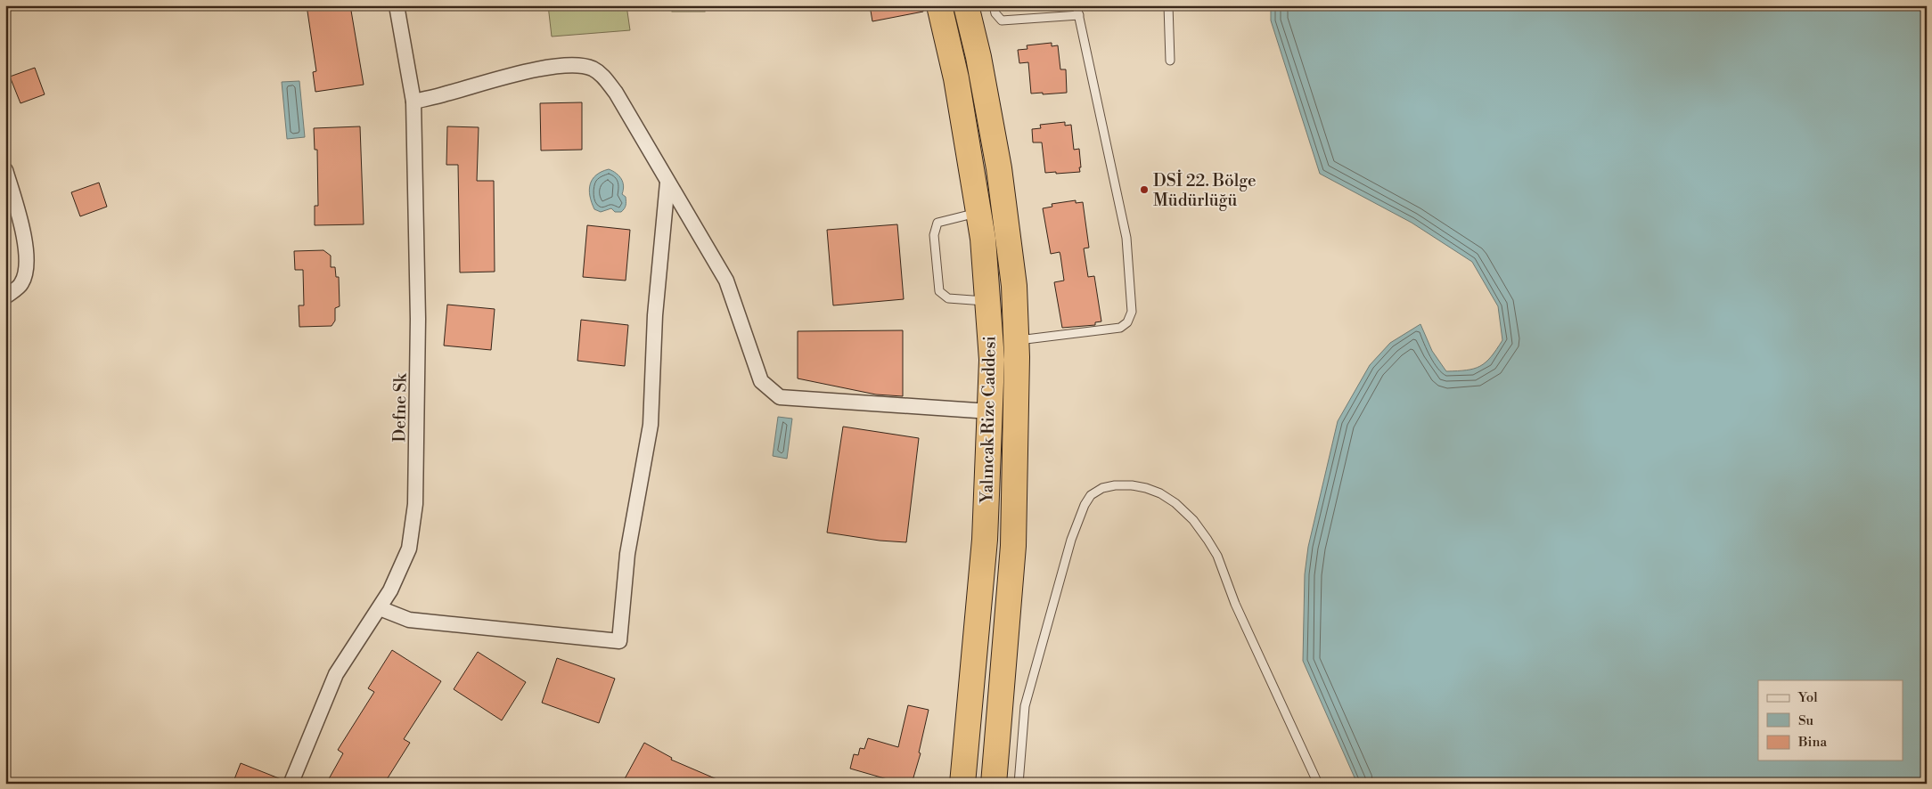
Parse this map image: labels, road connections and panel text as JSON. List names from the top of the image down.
{
  "streets": {
    "highway": ["Yalıncak Rize Caddesi"],
    "street": ["Defne Sk"]
  },
  "places": ["DSİ 22. Bölge Müdürlüğü"],
  "legend": ["Yol", "Su", "Bina"]
}
